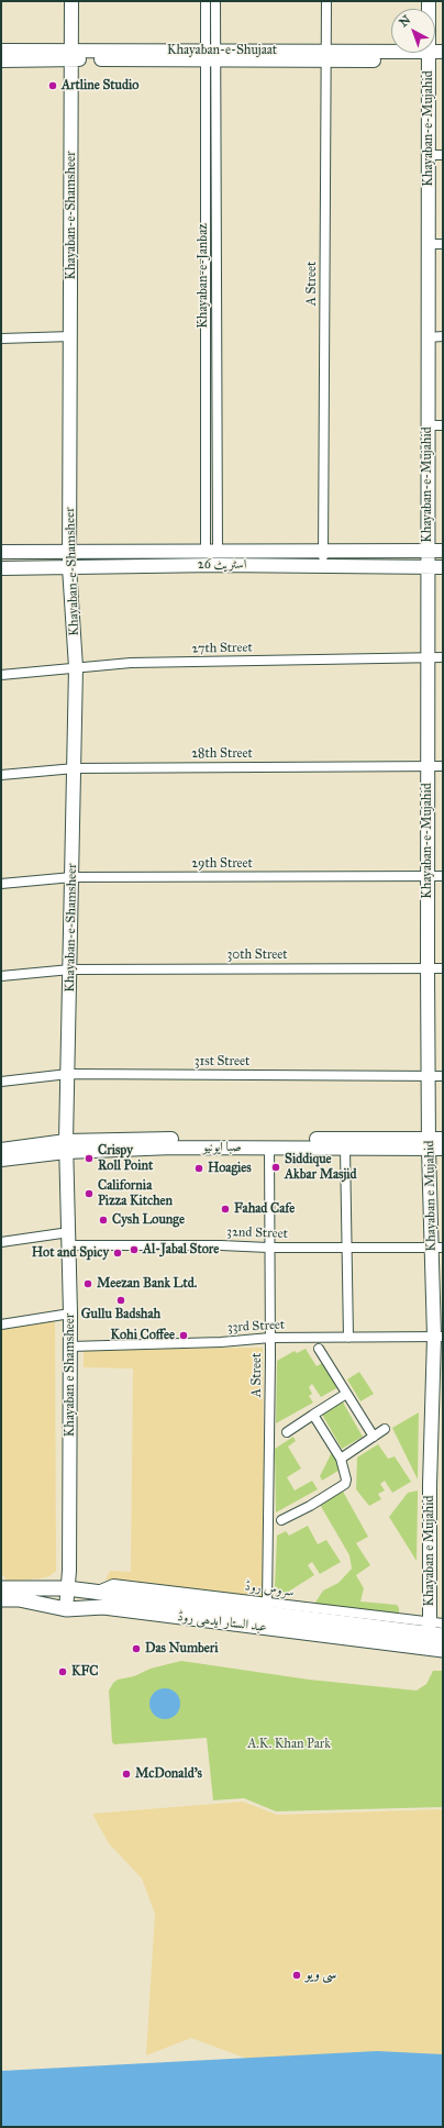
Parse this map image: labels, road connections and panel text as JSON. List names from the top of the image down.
{
  "streets": {
    "main road": [
      "Khayaban-e-Shujaat",
      "Khayaban-e-Mujahid",
      "Khayaban-e-Shamsheer",
      "اسٹریٹ 26",
      "صبا ایونیو",
      "Khayaban e Mujahid",
      "Khayaban e Shamsheer",
      "عبد الستار ایدھی روڈ"
    ],
    "street": [
      "Khayaban-e-Janbaz",
      "A Street",
      "27th Street",
      "28th Street",
      "29th Street",
      "30th Street",
      "31st Street",
      "32nd Street",
      "33rd Street",
      "سروس روڈ"
    ]
  },
  "crossings": [
    ["Khayaban-e-Shujaat", "Khayaban-e-Mujahid"],
    ["Khayaban-e-Shujaat", "Khayaban-e-Shamsheer"],
    ["Khayaban-e-Shujaat", "Khayaban-e-Janbaz"],
    ["Khayaban-e-Shujaat", "A Street"],
    ["Khayaban-e-Mujahid", "اسٹریٹ 26"],
    ["Khayaban-e-Mujahid", "27th Street"],
    ["Khayaban-e-Mujahid", "28th Street"],
    ["Khayaban-e-Mujahid", "29th Street"],
    ["Khayaban-e-Mujahid", "30th Street"],
    ["Khayaban-e-Mujahid", "Khayaban e Mujahid"],
    ["Khayaban-e-Shamsheer", "اسٹریٹ 26"],
    ["Khayaban-e-Shamsheer", "27th Street"],
    ["Khayaban-e-Shamsheer", "28th Street"],
    ["Khayaban-e-Shamsheer", "29th Street"],
    ["Khayaban-e-Shamsheer", "30th Street"],
    ["Khayaban-e-Shamsheer", "31st Street"],
    ["Khayaban-e-Shamsheer", "صبا ایونیو"],
    ["Khayaban-e-Shamsheer", "Khayaban e Shamsheer"],
    ["Khayaban-e-Janbaz", "اسٹریٹ 26"],
    ["A Street", "اسٹریٹ 26"],
    ["A Street", "صبا ایونیو"],
    ["A Street", "32nd Street"],
    ["A Street", "33rd Street"],
    ["A Street", "سروس روڈ"],
    ["30th Street", "Khayaban e Mujahid"],
    ["31st Street", "Khayaban e Mujahid"],
    ["صبا ایونیو", "Khayaban e Mujahid"],
    ["صبا ایونیو", "Khayaban e Shamsheer"],
    ["Khayaban e Mujahid", "32nd Street"],
    ["Khayaban e Mujahid", "33rd Street"],
    ["Khayaban e Mujahid", "سروس روڈ"],
    ["Khayaban e Mujahid", "عبد الستار ایدھی روڈ"],
    ["32nd Street", "Khayaban e Shamsheer"],
    ["33rd Street", "Khayaban e Shamsheer"],
    ["Khayaban e Shamsheer", "عبد الستار ایدھی روڈ"],
    ["سروس روڈ", "عبد الستار ایدھی روڈ"]
  ],
  "parks": ["A.K. Khan Park"],
  "places": [
    "Artline Studio",
    "Crispy Roll Point",
    "Siddique Akbar Masjid",
    "Hoagies",
    "California Pizza Kitchen",
    "Fahad Cafe",
    "Cysh Lounge",
    "Al-Jabal Store",
    "Hot and Spicy",
    "Meezan Bank Ltd.",
    "Gullu Badshah",
    "Kohi Coffee",
    "Das Numberi",
    "KFC",
    "McDonald's",
    "سی ویو"
  ],
  "north": "top left"
}
